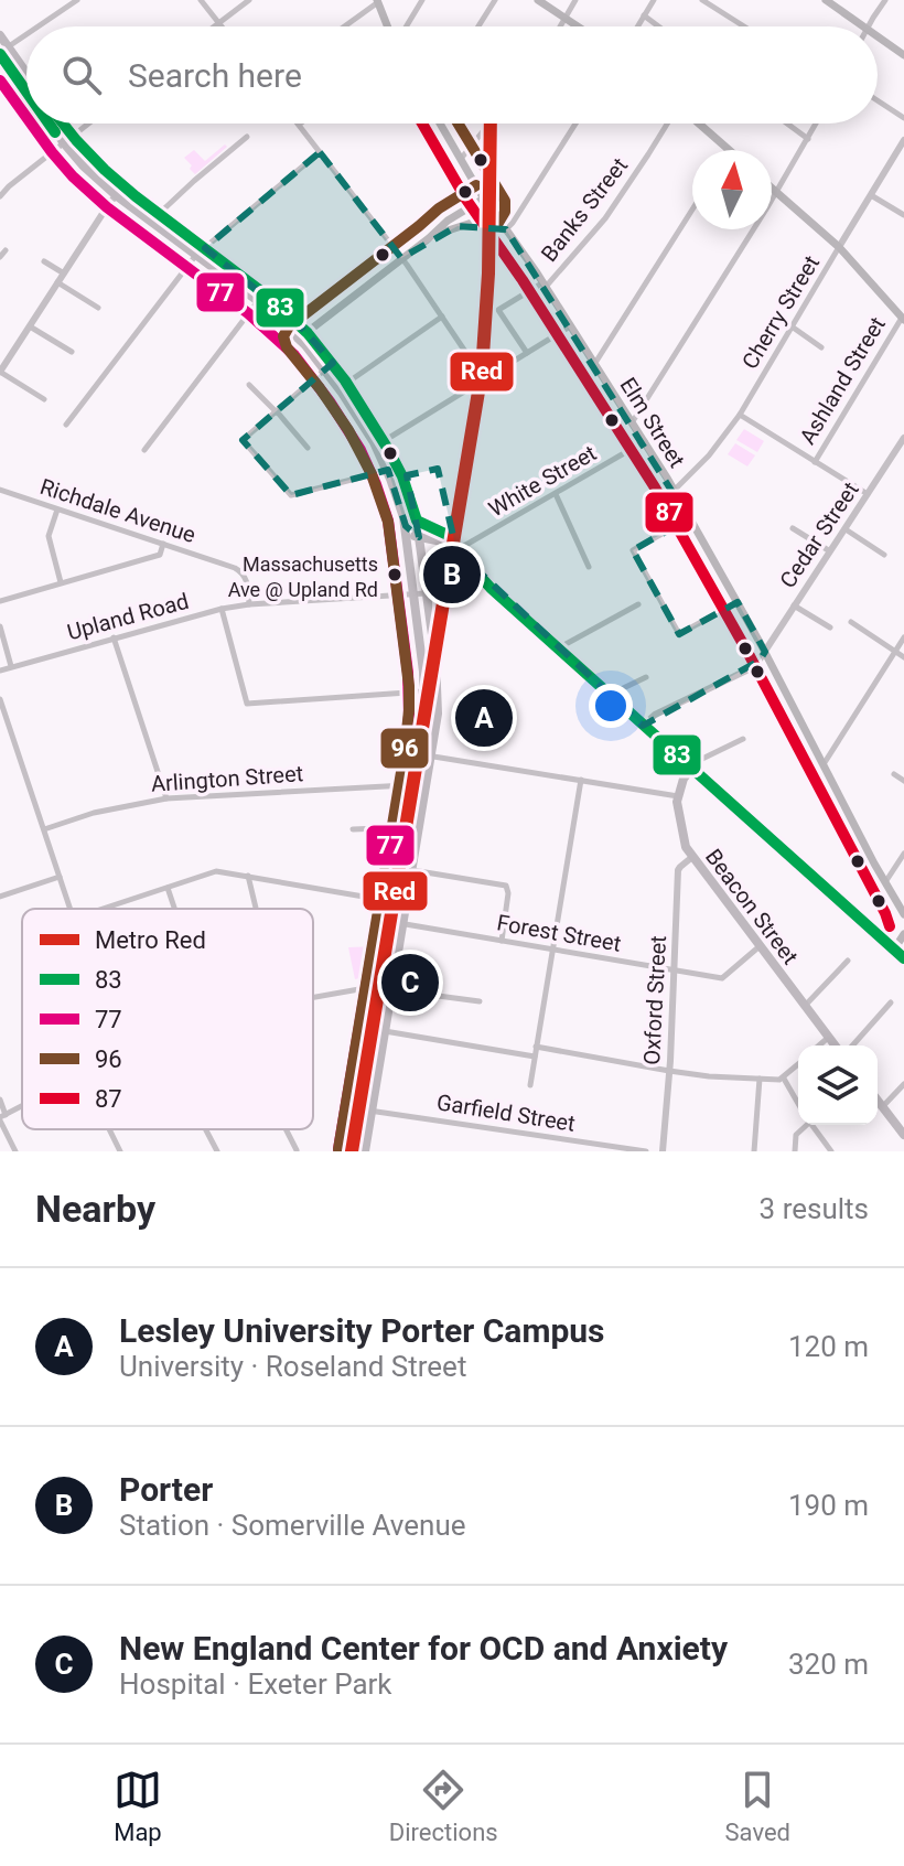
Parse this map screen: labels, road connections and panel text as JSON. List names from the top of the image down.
{
  "streets": {
    "main road": ["Elm Street", "Beacon Street"],
    "street": [
      "Banks Street",
      "Cherry Street",
      "Ashland Street",
      "White Street",
      "Richdale Avenue",
      "Cedar Street",
      "Upland Road",
      "Arlington Street",
      "Forest Street",
      "Oxford Street",
      "Garfield Street"
    ]
  },
  "crossings": [
    ["Banks Street", "Elm Street"],
    ["Cherry Street", "Elm Street"],
    ["Elm Street", "White Street"],
    ["Elm Street", "Cedar Street"],
    ["Richdale Avenue", "Upland Road"],
    ["Beacon Street", "Forest Street"],
    ["Beacon Street", "Oxford Street"],
    ["Forest Street", "Oxford Street"]
  ],
  "places": ["Massachusetts Ave @ Upland Rd"],
  "lines": [
    "transit line 83",
    "transit line 77",
    "metro line Red",
    "transit line 96",
    "transit line 87"
  ],
  "legend": [
    "Metro Red",
    "83",
    "77",
    "96",
    "87"
  ],
  "north": "top",
  "page": {
    "search": "Search here",
    "pins": ["B", "A", "C"],
    "heading": ["Nearby", "3 results"],
    "list": [
      {
        "mark": "A",
        "name": "Lesley University Porter Campus",
        "note": "University · Roseland Street",
        "value": "120 m"
      },
      {
        "mark": "B",
        "name": "Porter",
        "note": "Station · Somerville Avenue",
        "value": "190 m"
      },
      {
        "mark": "C",
        "name": "New England Center for OCD and Anxiety",
        "note": "Hospital · Exeter Park",
        "value": "320 m"
      }
    ],
    "nav": ["Map", "Directions", "Saved"]
  }
}
